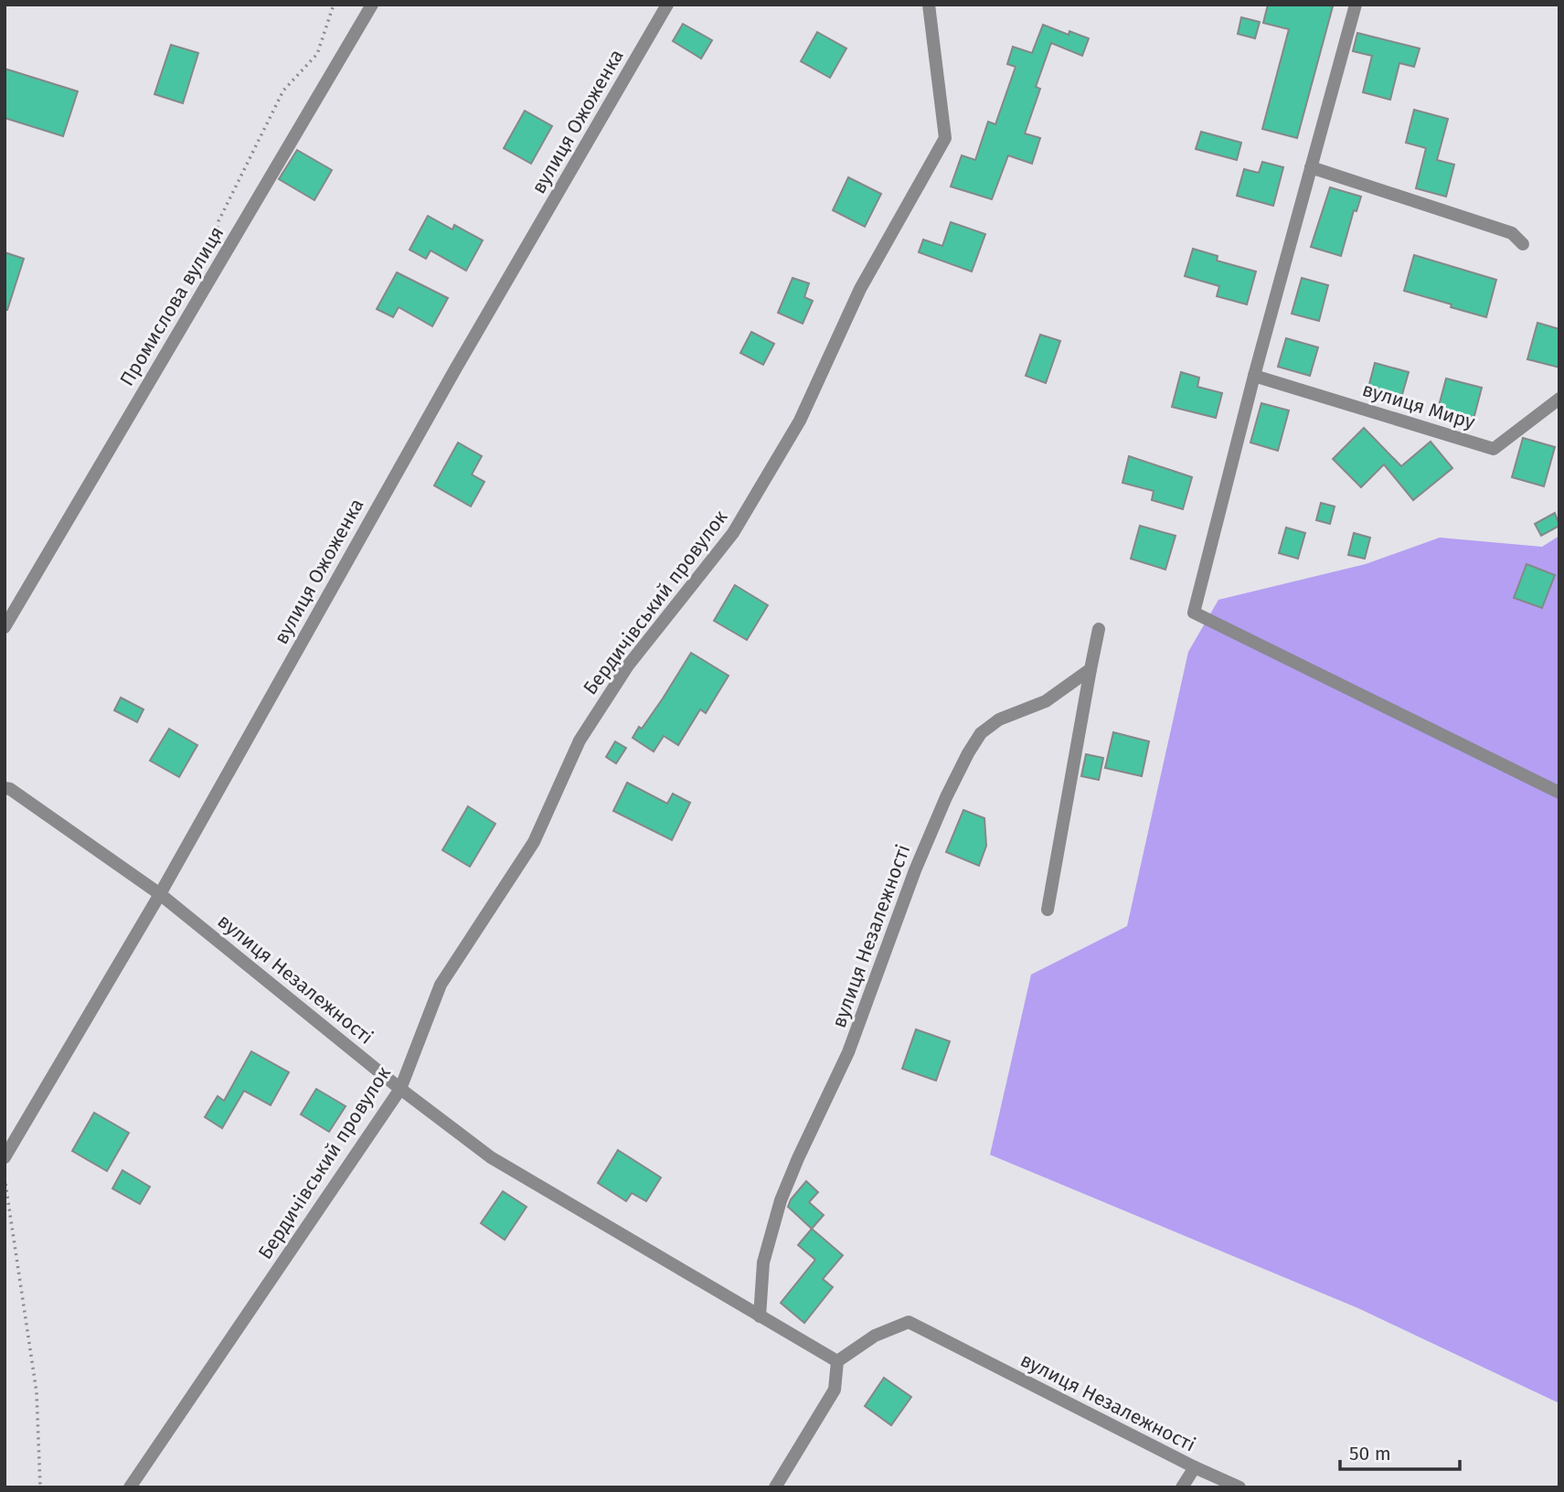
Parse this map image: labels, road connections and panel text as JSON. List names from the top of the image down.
{
  "streets": {
    "street": [
      "вулиця Ожоженка",
      "Промислова вулиця",
      "вулиця Миру",
      "Бердичівський провулок",
      "вулиця Незалежності"
    ]
  },
  "crossings": [
    ["вулиця Ожоженка", "вулиця Незалежності"],
    ["Бердичівський провулок", "вулиця Незалежності"]
  ],
  "scale_bar": "50 m"
}
